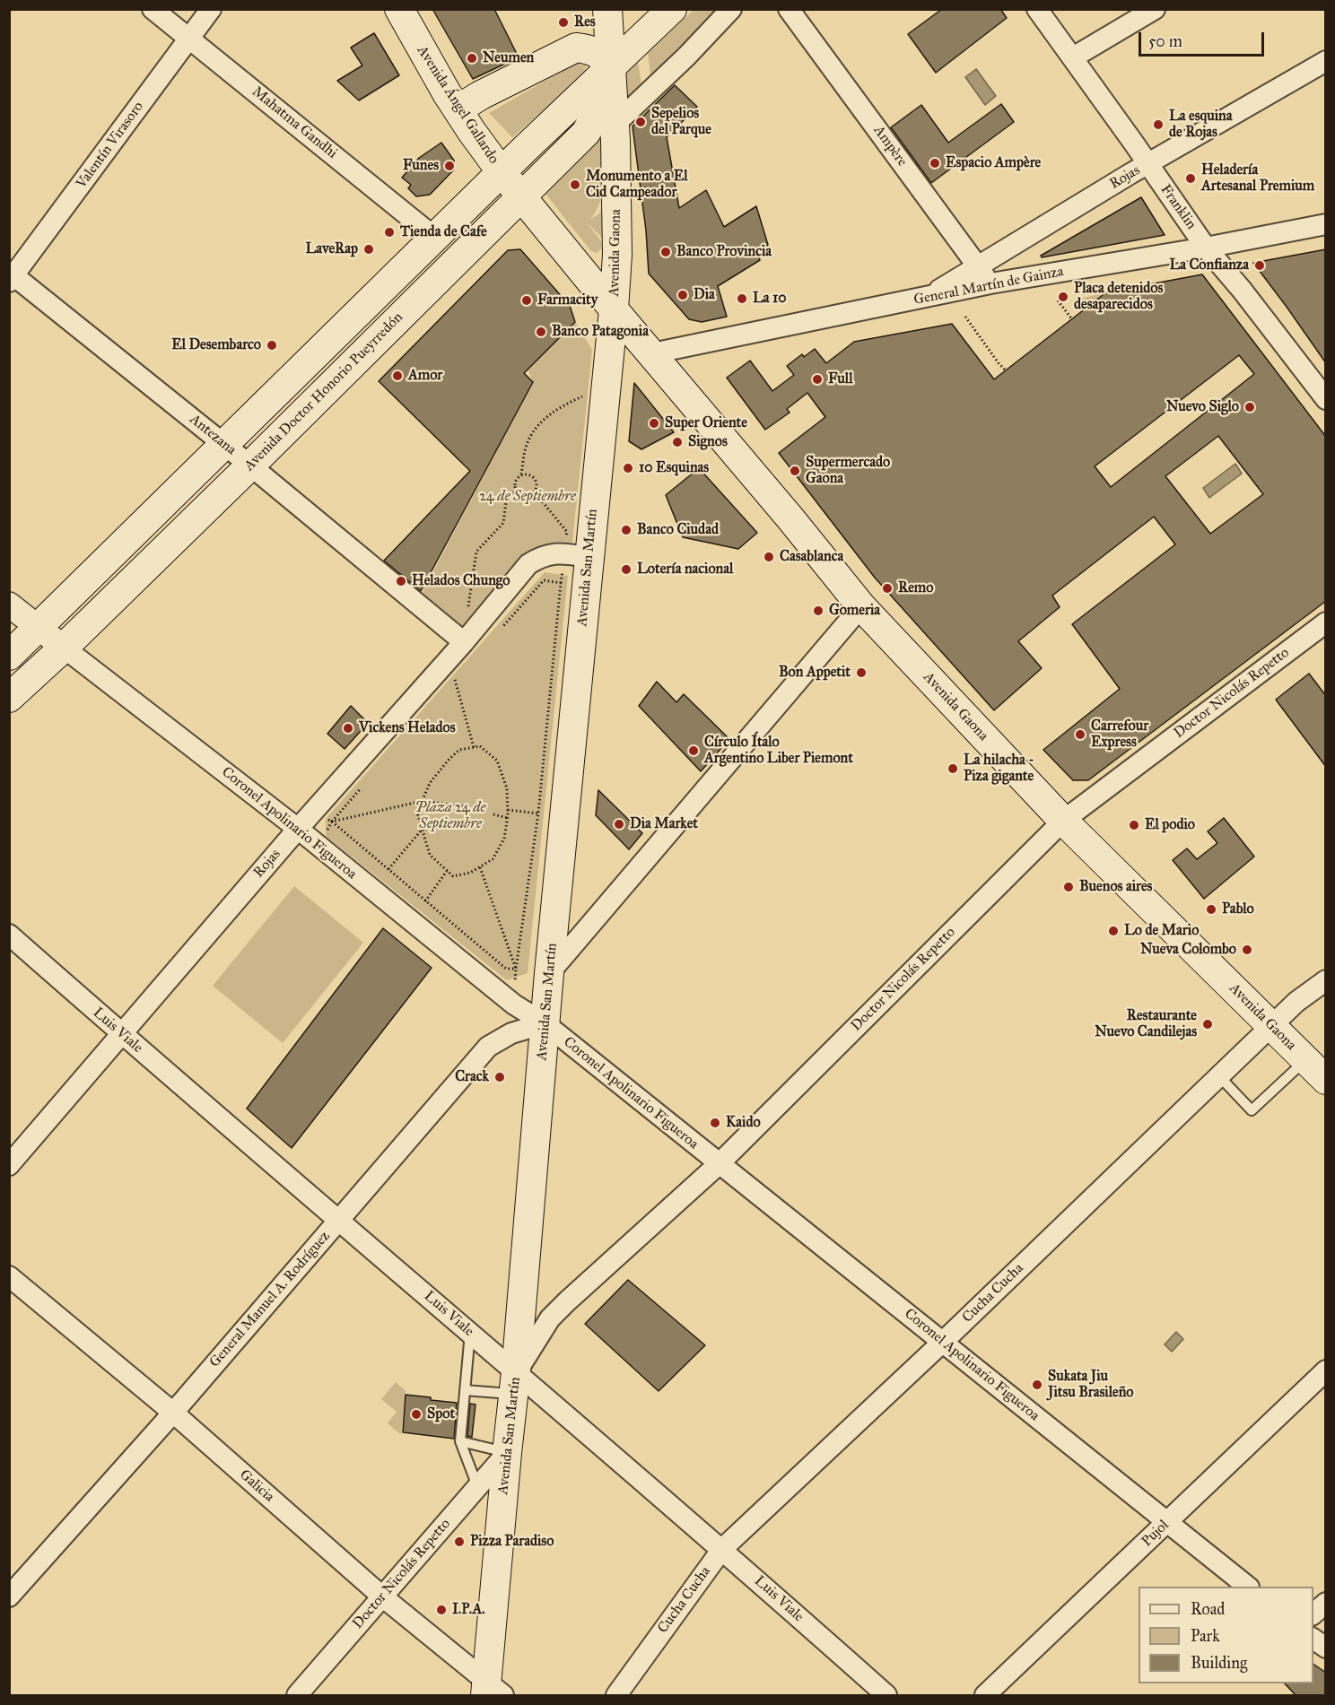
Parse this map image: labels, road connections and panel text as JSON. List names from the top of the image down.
{
  "streets": {
    "main road": [
      "Avenida Ángel Gallardo",
      "Avenida Gaona",
      "Avenida Doctor Honorio Pueyrredón",
      "Avenida San Martín"
    ],
    "street": [
      "Mahatma Gandhi",
      "Valentín Virasoro",
      "Ampère",
      "Rojas",
      "Franklin",
      "General Martín de Gainza",
      "Antezana",
      "Doctor Nicolás Repetto",
      "Coronel Apolinario Figueroa",
      "Luis Viale",
      "Cucha Cucha",
      "General Manuel A. Rodríguez",
      "Galicia",
      "Pujol"
    ]
  },
  "crossings": [
    ["Avenida Ángel Gallardo", "Avenida Gaona"],
    ["Avenida Ángel Gallardo", "Avenida Doctor Honorio Pueyrredón"],
    ["Mahatma Gandhi", "Valentín Virasoro"],
    ["Valentín Virasoro", "Antezana"],
    ["Ampère", "Rojas"],
    ["Ampère", "General Martín de Gainza"],
    ["Rojas", "Franklin"],
    ["Rojas", "General Martín de Gainza"],
    ["Rojas", "Antezana"],
    ["Rojas", "Avenida San Martín"],
    ["Rojas", "Coronel Apolinario Figueroa"],
    ["Rojas", "Luis Viale"],
    ["Franklin", "General Martín de Gainza"],
    ["Avenida Gaona", "General Martín de Gainza"],
    ["Avenida Gaona", "Avenida Doctor Honorio Pueyrredón"],
    ["Avenida Gaona", "Avenida San Martín"],
    ["Avenida Gaona", "Doctor Nicolás Repetto"],
    ["Avenida Gaona", "Cucha Cucha"],
    ["Avenida Doctor Honorio Pueyrredón", "Antezana"],
    ["Avenida Doctor Honorio Pueyrredón", "Coronel Apolinario Figueroa"],
    ["Avenida San Martín", "Doctor Nicolás Repetto"],
    ["Avenida San Martín", "Coronel Apolinario Figueroa"],
    ["Avenida San Martín", "Luis Viale"],
    ["Avenida San Martín", "General Manuel A. Rodríguez"],
    ["Avenida San Martín", "Galicia"],
    ["Doctor Nicolás Repetto", "Coronel Apolinario Figueroa"],
    ["Doctor Nicolás Repetto", "Luis Viale"],
    ["Doctor Nicolás Repetto", "Galicia"],
    ["Coronel Apolinario Figueroa", "Cucha Cucha"],
    ["Coronel Apolinario Figueroa", "General Manuel A. Rodríguez"],
    ["Coronel Apolinario Figueroa", "Pujol"],
    ["Luis Viale", "Cucha Cucha"],
    ["Luis Viale", "General Manuel A. Rodríguez"],
    ["General Manuel A. Rodríguez", "Galicia"]
  ],
  "parks": ["24 de Septiembre", "Plaza 24 de Septiembre"],
  "places": [
    "Res",
    "Neumen",
    "Sepelios del Parque",
    "La esquina de Rojas",
    "Espacio Ampère",
    "Funes",
    "Heladería Artesanal Premium",
    "Monumento a El Cid Campeador",
    "Tienda de Cafe",
    "LaveRap",
    "Banco Provincia",
    "La Confianza",
    "Dia",
    "Placa detenidos desaparecidos",
    "La 10",
    "Farmacity",
    "Banco Patagonia",
    "El Desembarco",
    "Amor",
    "Full",
    "Nuevo Siglo",
    "Super Oriente",
    "Signos",
    "10 Esquinas",
    "Supermercado Gaona",
    "Banco Ciudad",
    "Casablanca",
    "Lotería nacional",
    "Helados Chungo",
    "Remo",
    "Gomeria",
    "Bon Appetit",
    "Vickens Helados",
    "Carrefour Express",
    "Círculo Ítalo Argentino Liber Piemont",
    "La hilacha - Piza gigante",
    "Dia Market",
    "El podio",
    "Buenos aires",
    "Pablo",
    "Lo de Mario",
    "Nueva Colombo",
    "Restaurante Nuevo Candilejas",
    "Crack",
    "Kaido",
    "Sukata Jiu Jitsu Brasileño",
    "Spot",
    "Pizza Paradiso",
    "I.P.A."
  ],
  "legend": ["Road", "Park", "Building"],
  "scale_bar": "50 m"
}
